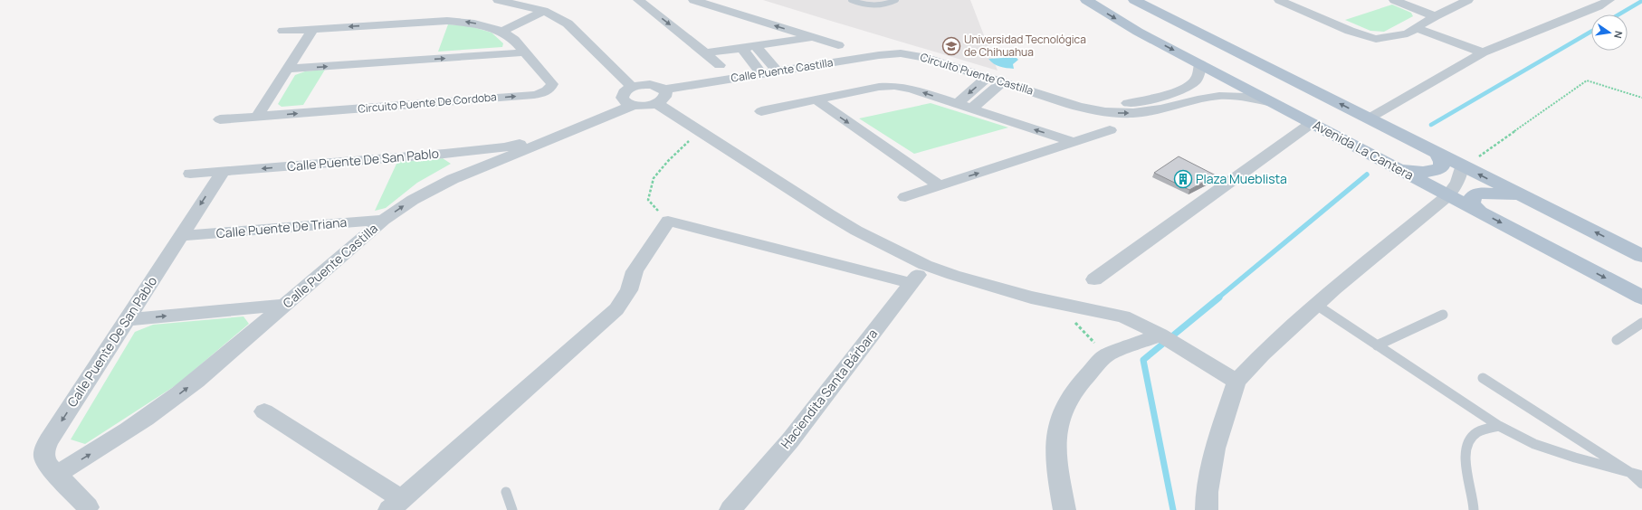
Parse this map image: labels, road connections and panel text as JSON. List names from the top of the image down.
{
  "streets": {
    "main road": ["Avenida La Cantera"],
    "street": [
      "Calle Puente Castilla",
      "Circuito Puente Castilla",
      "Circuito Puente De Cordoba",
      "Calle Puente De San Pablo",
      "Calle Puente De Triana",
      "Haciendita Santa Bárbara"
    ]
  },
  "crossings": [
    ["Calle Puente Castilla", "Circuito Puente Castilla"],
    ["Calle Puente Castilla", "Calle Puente De San Pablo"],
    ["Calle Puente Castilla", "Calle Puente De Triana"],
    ["Circuito Puente Castilla", "Avenida La Cantera"],
    ["Calle Puente De San Pablo", "Calle Puente De Triana"]
  ],
  "one_way": ["Calle Puente Castilla", "Calle Puente De San Pablo"],
  "places": {
    "school or university": ["Universidad Tecnológica de Chihuahua"],
    "building": ["Plaza Mueblista"]
  },
  "north": "right"
}
